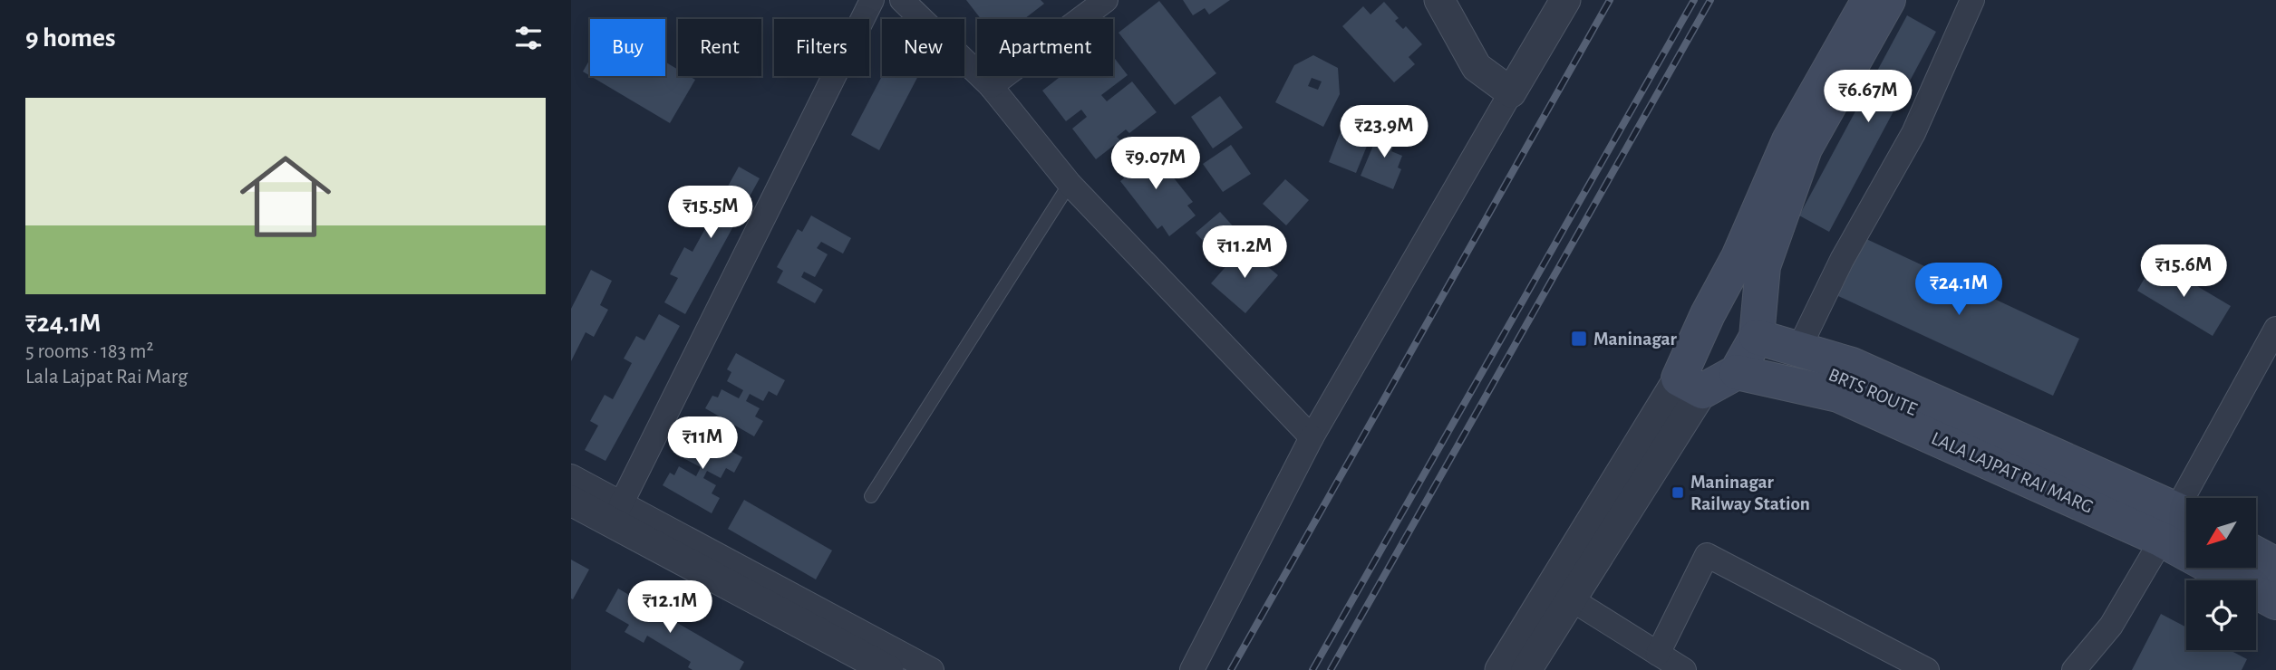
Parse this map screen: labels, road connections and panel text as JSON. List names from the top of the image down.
{
  "streets": {
    "main road": ["LALA LAJPAT RAI MARG"],
    "lane": ["BRTS ROUTE"]
  },
  "crossings": [
    ["BRTS ROUTE", "LALA LAJPAT RAI MARG"]
  ],
  "places": {
    "transit": ["Maninagar", "Maninagar Railway Station"]
  },
  "north": "bottom left",
  "page": {
    "heading": "9 homes",
    "chip": [
      "Buy",
      "Rent",
      "Filters",
      "New",
      "Apartment"
    ],
    "price": [
      "₹6.67M",
      "₹23.9M",
      "₹9.07M",
      "₹15.5M",
      "₹11.2M",
      "₹15.6M",
      "₹24.1M",
      "₹11M",
      "₹12.1M"
    ],
    "list": [
      {
        "name": "₹24.1M",
        "note": "5 rooms · 183 m² · Lala Lajpat Rai Marg"
      }
    ]
  }
}
